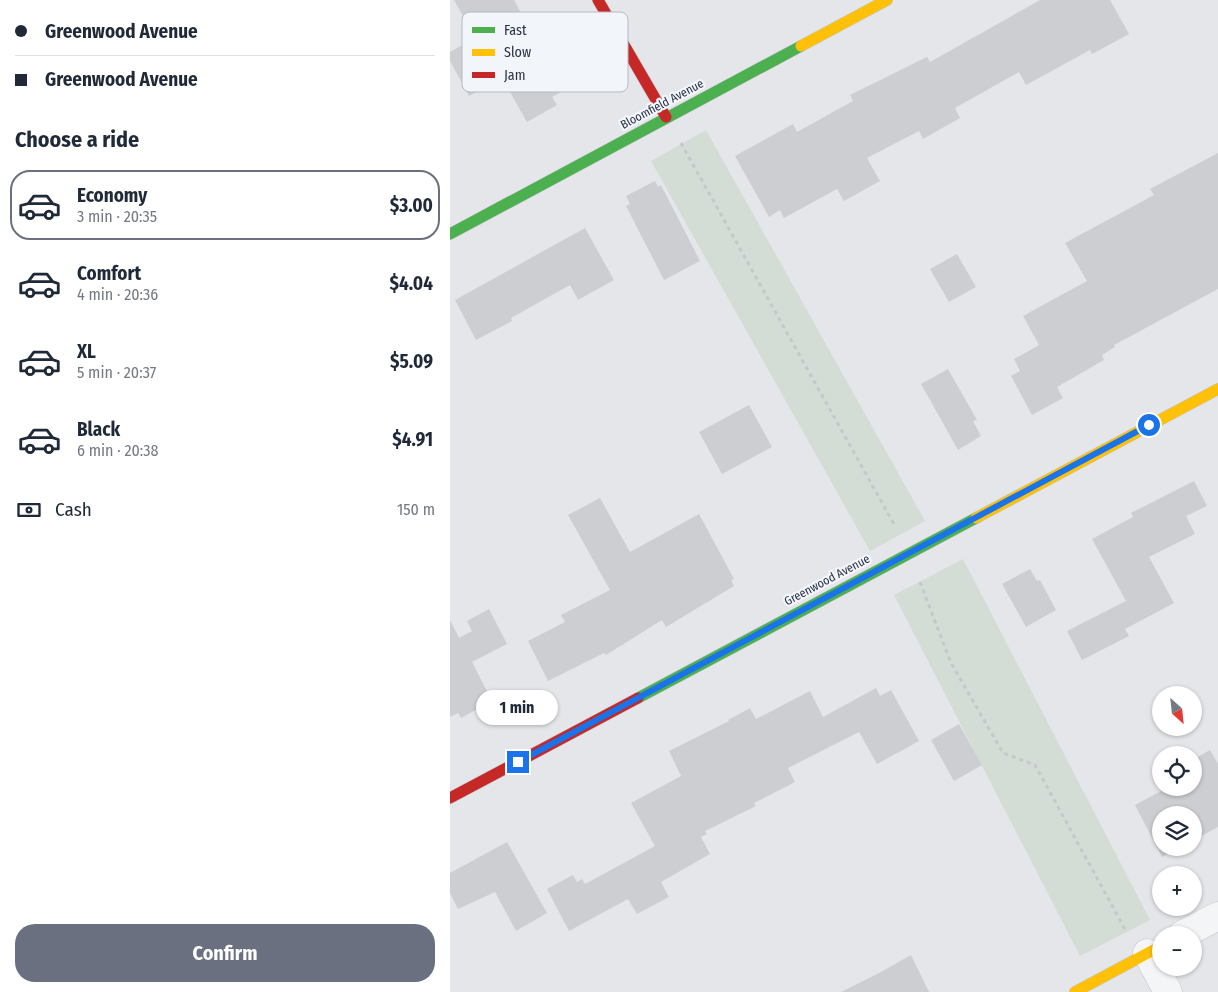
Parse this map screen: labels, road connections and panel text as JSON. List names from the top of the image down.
{
  "streets": {
    "street": ["Bloomfield Avenue", "Greenwood Avenue"]
  },
  "legend": ["Fast", "Slow", "Jam"],
  "north": "bottom right",
  "page": {
    "banner": ["Greenwood Avenue", "Greenwood Avenue"],
    "heading": "Choose a ride",
    "list": [
      {
        "name": "Economy",
        "note": "3 min · 20:35",
        "value": "$3.00"
      },
      {
        "name": "Comfort",
        "note": "4 min · 20:36",
        "value": "$4.04"
      },
      {
        "name": "XL",
        "note": "5 min · 20:37",
        "value": "$5.09"
      },
      {
        "name": "Black",
        "note": "6 min · 20:38",
        "value": "$4.91"
      }
    ],
    "pay": ["Cash", "150 m"],
    "map_buttons": ["+", "−"],
    "bubble": "1 min",
    "buttons": "Confirm"
  }
}
